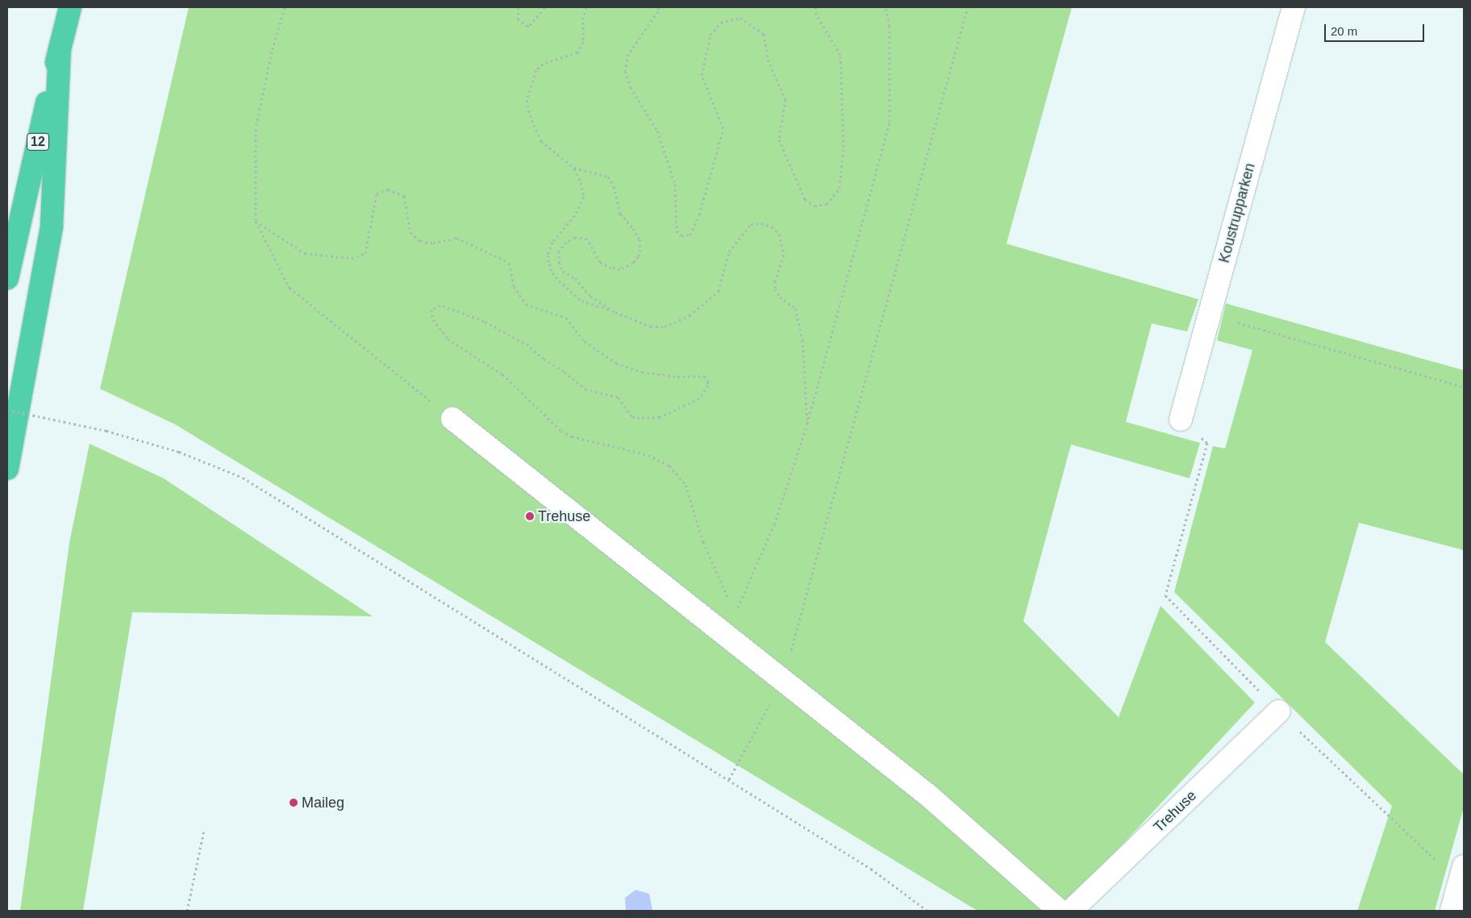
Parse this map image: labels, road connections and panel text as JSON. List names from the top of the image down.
{
  "streets": {
    "highway": ["12"],
    "street": ["Koustrupparken", "Trehuse"]
  },
  "places": ["Trehuse", "Maileg"],
  "scale_bar": "20 m"
}
